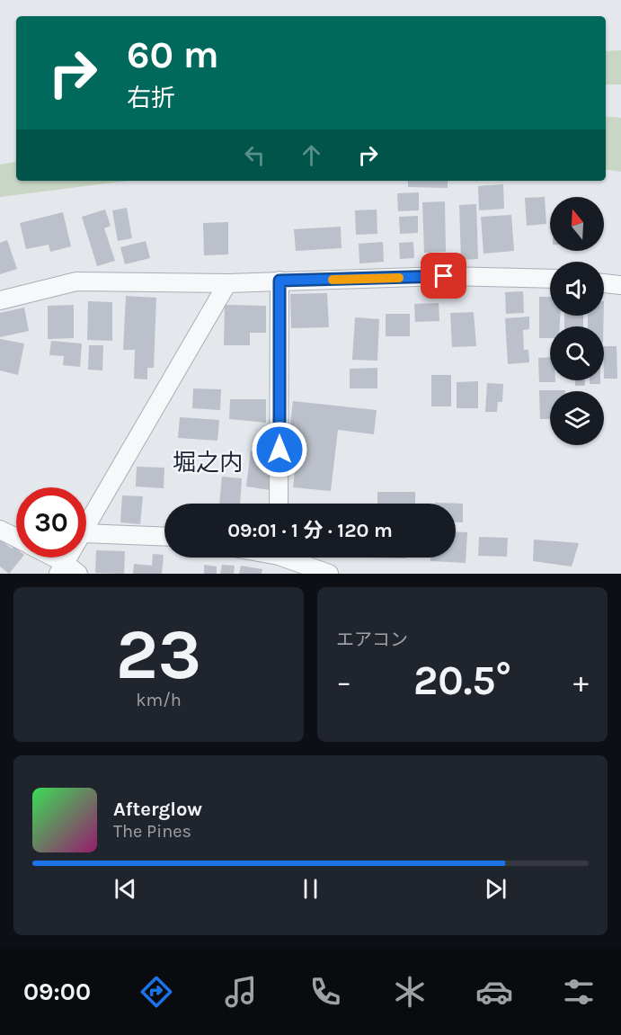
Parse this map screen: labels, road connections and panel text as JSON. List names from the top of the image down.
{
  "districts": ["堀之内"],
  "north": "top",
  "page": {
    "turn": ["60 m", "右折"],
    "limit": "30",
    "trip": "09:01 · 1 分 · 120 m",
    "tile": [
      ["23", "km/h"],
      "エアコン"
    ],
    "heat": ["−", "20.5°", "+"],
    "song": ["Afterglow", "The Pines"],
    "tabs": "09:00"
  }
}
